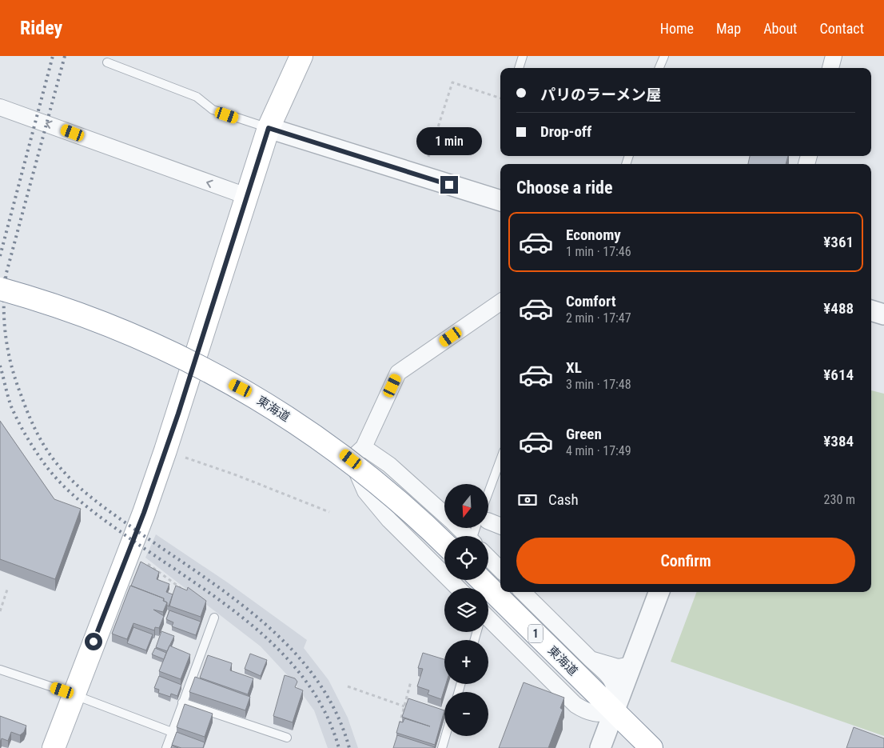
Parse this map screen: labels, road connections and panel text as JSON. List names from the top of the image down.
{
  "streets": {
    "main road": ["東海道", "1"]
  },
  "north": "bottom",
  "page": {
    "header": "Ridey",
    "nav": [
      "Home",
      "Map",
      "About",
      "Contact"
    ],
    "banner": ["パリのラーメン屋", "Drop-off"],
    "bubble": "1 min",
    "heading": "Choose a ride",
    "list": [
      {
        "name": "Economy",
        "note": "1 min · 17:46",
        "value": "¥361"
      },
      {
        "name": "Comfort",
        "note": "2 min · 17:47",
        "value": "¥488"
      },
      {
        "name": "XL",
        "note": "3 min · 17:48",
        "value": "¥614"
      },
      {
        "name": "Green",
        "note": "4 min · 17:49",
        "value": "¥384"
      }
    ],
    "pay": ["Cash", "230 m"],
    "map_buttons": ["+", "−"],
    "buttons": "Confirm"
  }
}
